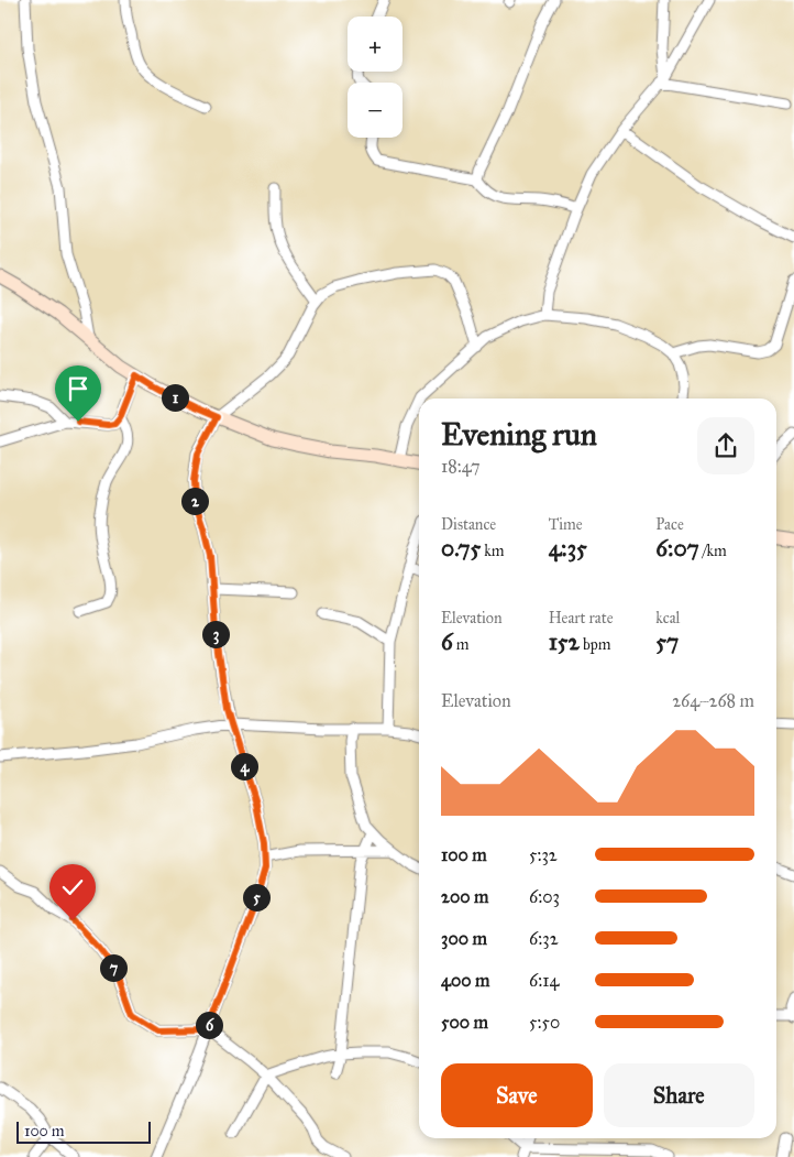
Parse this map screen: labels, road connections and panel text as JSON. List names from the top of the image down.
{
  "scale_bar": "100 m",
  "page": {
    "map_buttons": ["+", "−"],
    "pins": [
      "1",
      "2",
      "3",
      "4",
      "5",
      "7",
      "6"
    ],
    "heading": ["Evening run", "18:47"],
    "stats": [
      ["Distance", "0.75 km"],
      ["Time", "4:35"],
      ["Pace", "6:07 /km"],
      ["Elevation", "6 m"],
      ["Heart rate", "152 bpm"],
      ["kcal", "57"]
    ],
    "chart": ["Elevation", "264–268 m"],
    "list": [
      {
        "name": "100 m",
        "note": "5:32"
      },
      {
        "name": "200 m",
        "note": "6:03"
      },
      {
        "name": "300 m",
        "note": "6:32"
      },
      {
        "name": "400 m",
        "note": "6:14"
      },
      {
        "name": "500 m",
        "note": "5:50"
      }
    ],
    "buttons": ["Save", "Share"],
    "scale": "100 m"
  }
}
